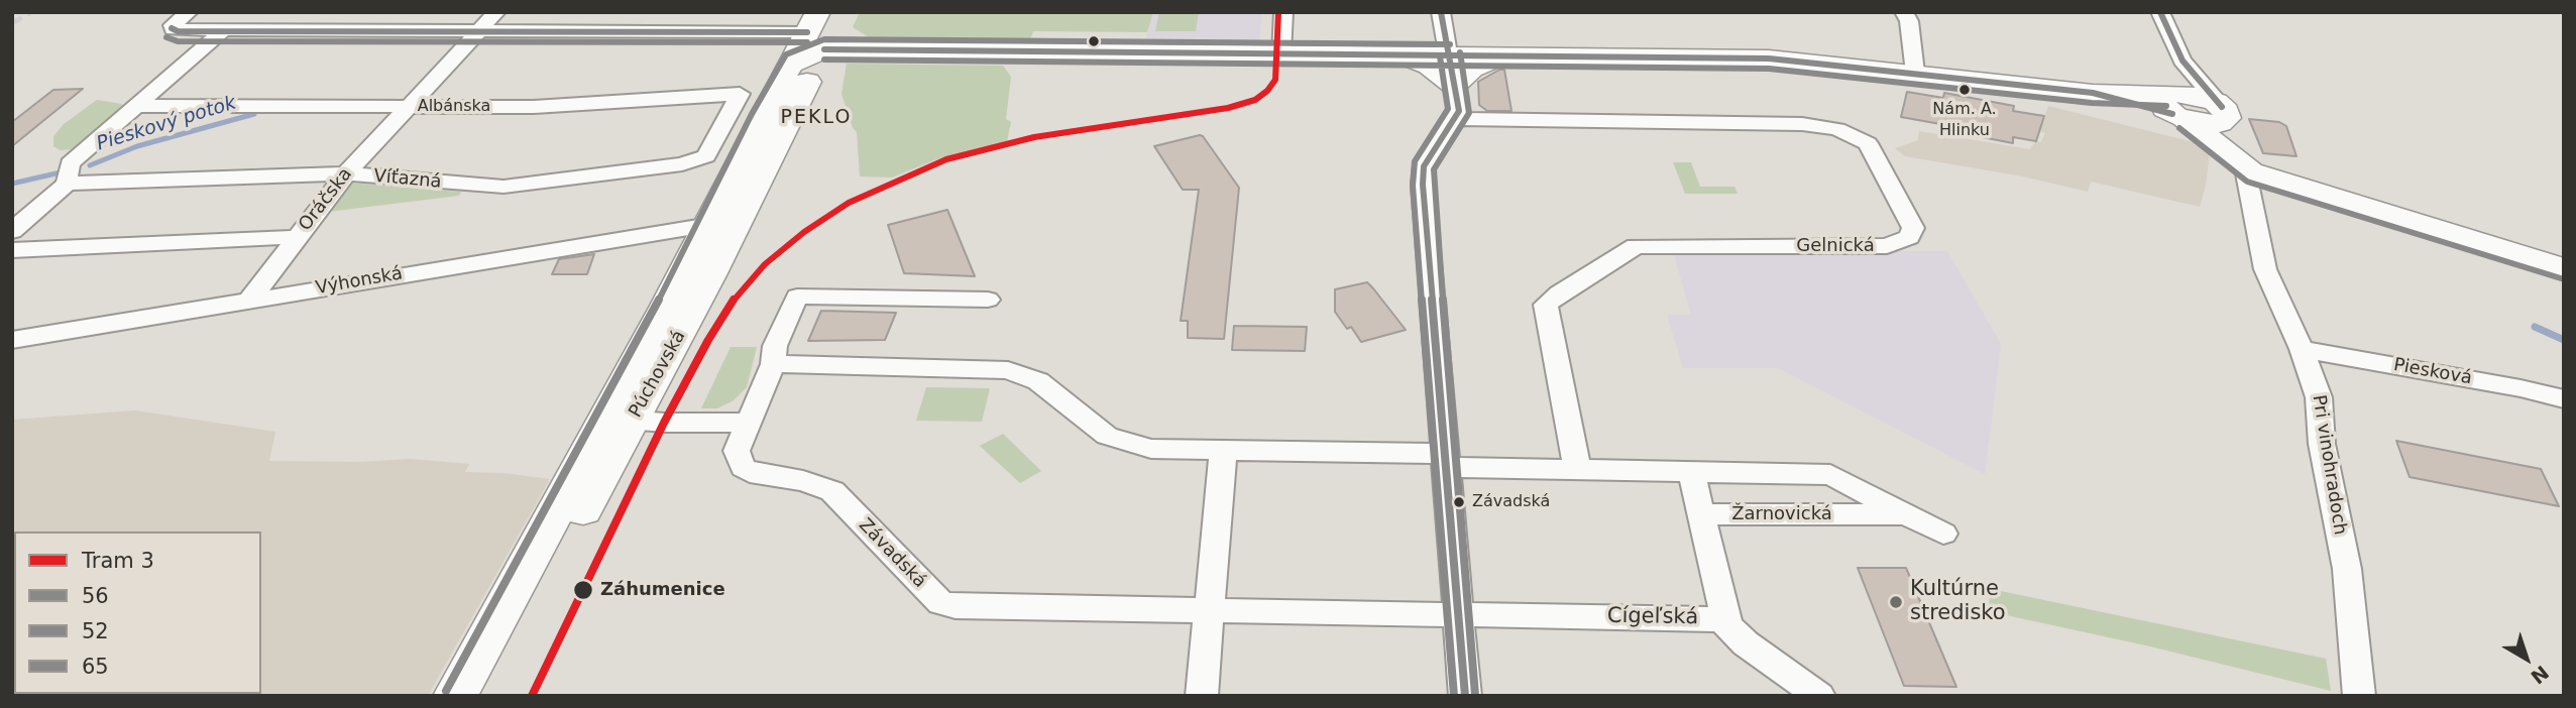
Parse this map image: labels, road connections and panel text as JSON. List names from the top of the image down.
{
  "streets": {
    "street": [
      "Albánska",
      "Víťazná",
      "Oráčska",
      "Gelnická",
      "Výhonská",
      "Piesková",
      "Púchovská",
      "Pri vinohradoch",
      "Žarnovická",
      "Závadská",
      "Cígeľská"
    ]
  },
  "crossings": [
    ["Albánska", "Víťazná"],
    ["Albánska", "Oráčska"],
    ["Víťazná", "Oráčska"],
    ["Oráčska", "Výhonská"],
    ["Gelnická", "Žarnovická"],
    ["Výhonská", "Púchovská"],
    ["Piesková", "Pri vinohradoch"],
    ["Závadská", "Cígeľská"]
  ],
  "districts": ["PEKLO"],
  "water": ["Pieskový potok"],
  "places": [
    "Nám. A. Hlinku",
    "Závadská",
    "Záhumenice",
    "Kultúrne stredisko"
  ],
  "lines": [
    "tram line 3",
    "transit line 56",
    "transit line 52",
    "transit line 65"
  ],
  "legend": [
    "Tram 3",
    "56",
    "52",
    "65"
  ],
  "north": "bottom right"
}
